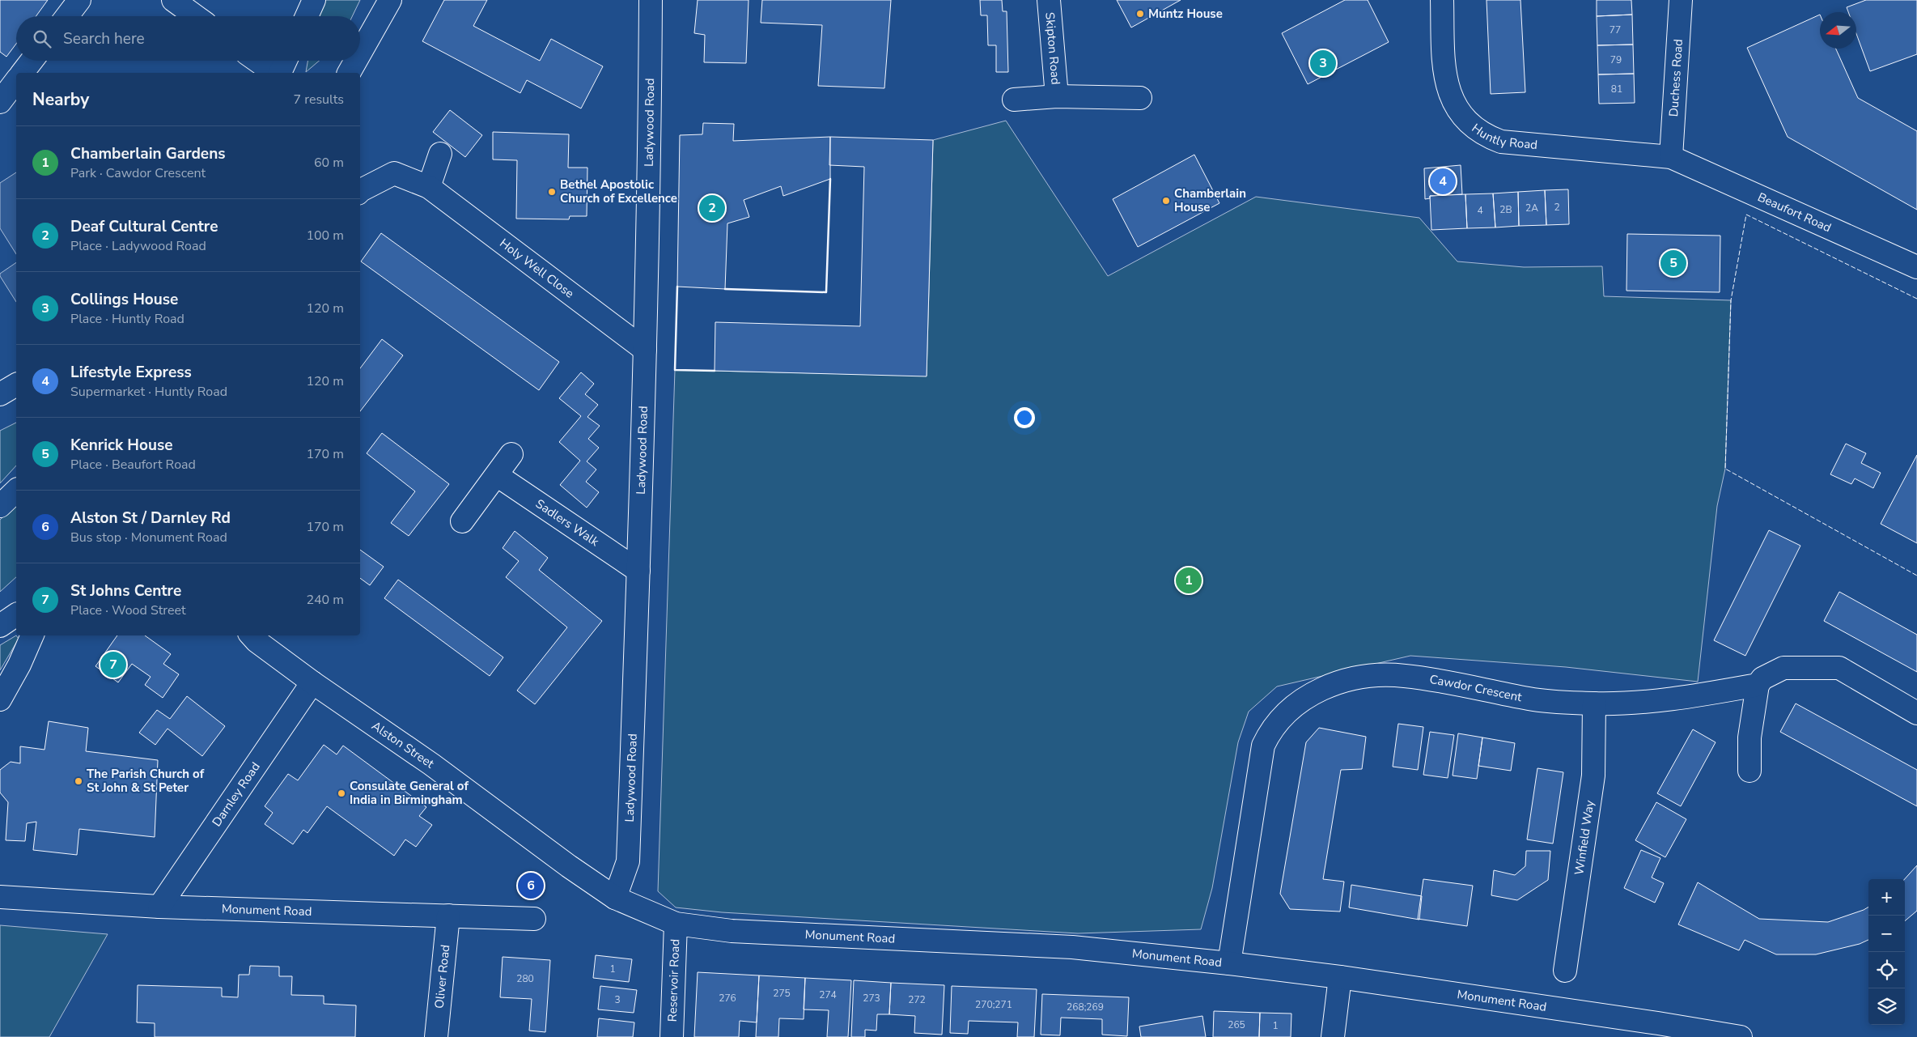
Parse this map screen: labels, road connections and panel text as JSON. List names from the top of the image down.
{
  "streets": {
    "main road": [
      "Skipton Road",
      "Duchess Road",
      "Ladywood Road",
      "Huntly Road",
      "Beaufort Road",
      "Holy Well Close",
      "Sadlers Walk",
      "Cawdor Crescent",
      "Alston Street",
      "Darnley Road",
      "Winfield Way",
      "Monument Road",
      "Oliver Road",
      "Reservoir Road"
    ]
  },
  "crossings": [
    ["Duchess Road", "Huntly Road"],
    ["Duchess Road", "Beaufort Road"],
    ["Ladywood Road", "Holy Well Close"],
    ["Ladywood Road", "Sadlers Walk"],
    ["Ladywood Road", "Alston Street"],
    ["Ladywood Road", "Monument Road"],
    ["Huntly Road", "Beaufort Road"],
    ["Cawdor Crescent", "Winfield Way"],
    ["Cawdor Crescent", "Monument Road"],
    ["Alston Street", "Darnley Road"],
    ["Alston Street", "Monument Road"],
    ["Darnley Road", "Monument Road"],
    ["Monument Road", "Oliver Road"],
    ["Monument Road", "Reservoir Road"]
  ],
  "places": [
    "Muntz House",
    "Bethel Apostolic Church of Excellence",
    "Chamberlain House",
    "The Parish Church of St John & St Peter",
    "Consulate General of India in Birmingham"
  ],
  "house_numbers": [
    "77",
    "79",
    "81",
    "2",
    "2A",
    "2B",
    "4",
    "1",
    "280",
    "275",
    "274",
    "276",
    "273",
    "3",
    "272",
    "270;271",
    "268;269",
    "265",
    "1"
  ],
  "north": "left",
  "page": {
    "search": "Search here",
    "pins": [
      "3",
      "4",
      "2",
      "5",
      "1",
      "7",
      "6"
    ],
    "heading": ["Nearby", "7 results"],
    "list": [
      {
        "mark": "1",
        "name": "Chamberlain Gardens",
        "note": "Park · Cawdor Crescent",
        "value": "60 m"
      },
      {
        "mark": "2",
        "name": "Deaf Cultural Centre",
        "note": "Place · Ladywood Road",
        "value": "100 m"
      },
      {
        "mark": "3",
        "name": "Collings House",
        "note": "Place · Huntly Road",
        "value": "120 m"
      },
      {
        "mark": "4",
        "name": "Lifestyle Express",
        "note": "Supermarket · Huntly Road",
        "value": "120 m"
      },
      {
        "mark": "5",
        "name": "Kenrick House",
        "note": "Place · Beaufort Road",
        "value": "170 m"
      },
      {
        "mark": "6",
        "name": "Alston St / Darnley Rd",
        "note": "Bus stop · Monument Road",
        "value": "170 m"
      },
      {
        "mark": "7",
        "name": "St Johns Centre",
        "note": "Place · Wood Street",
        "value": "240 m"
      }
    ],
    "map_buttons": ["+", "−"]
  }
}
